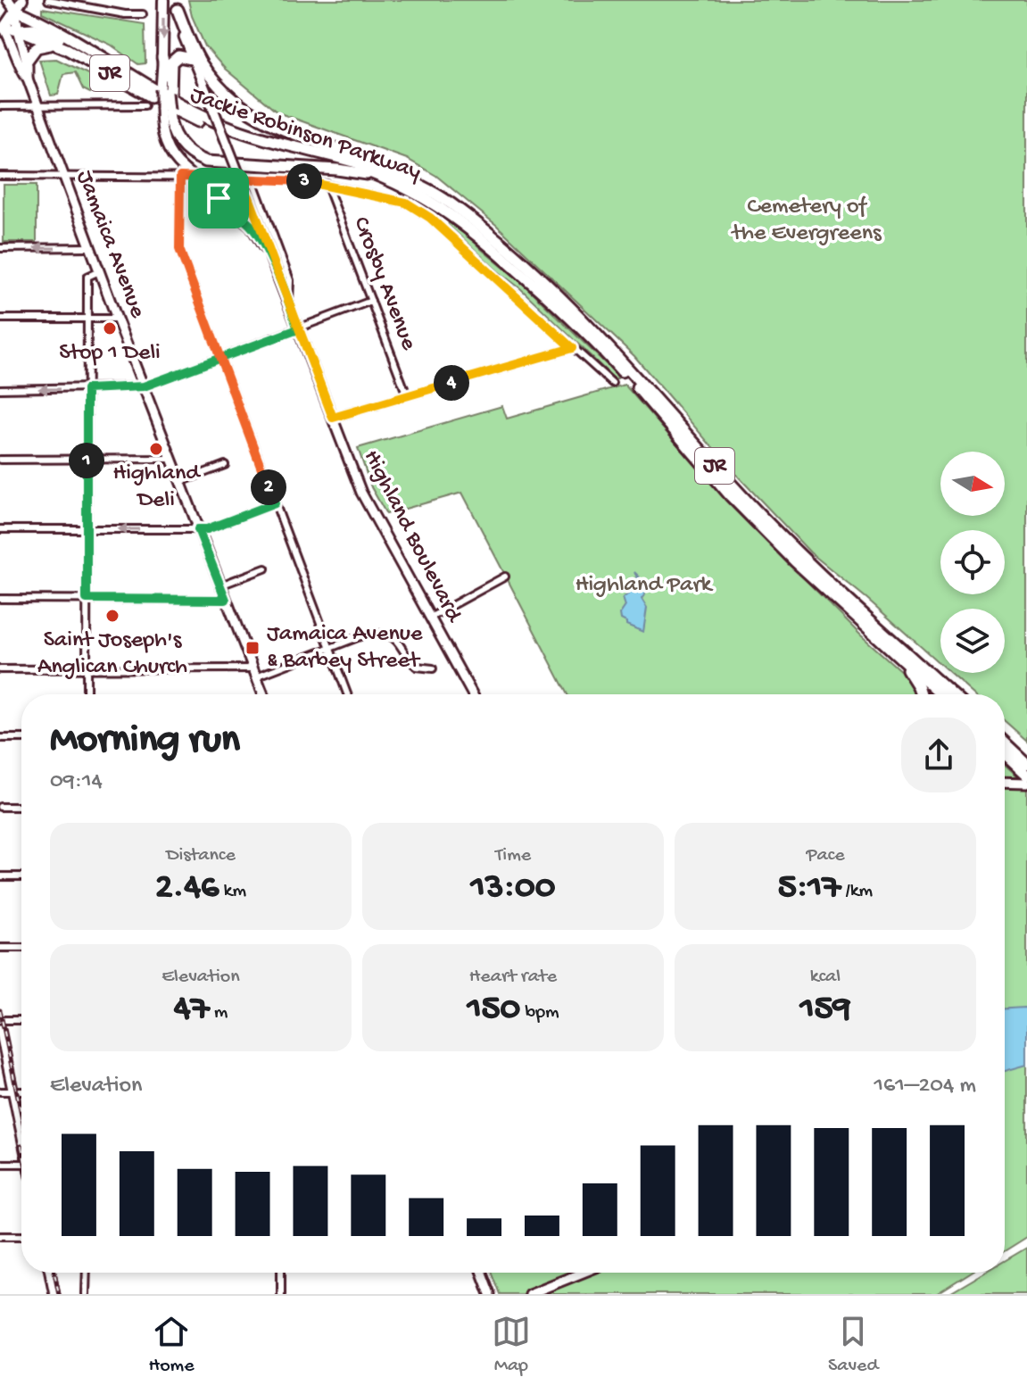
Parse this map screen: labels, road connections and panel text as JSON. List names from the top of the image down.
{
  "streets": {
    "highway": ["JR", "Jackie Robinson Parkway"],
    "main road": ["Jamaica Avenue", "Highland Boulevard"],
    "street": ["Crosby Avenue"]
  },
  "crossings": [
    ["Jackie Robinson Parkway", "Jamaica Avenue"],
    ["Jackie Robinson Parkway", "Crosby Avenue"],
    ["Jackie Robinson Parkway", "Highland Boulevard"]
  ],
  "parks": ["Cemetery of the Evergreens", "Highland Park"],
  "places": {
    "other": ["Stop 1 Deli", "Highland Deli", "Saint Joseph's Anglican Church"],
    "transit": ["Jamaica Avenue & Barbey Street"]
  },
  "north": "right",
  "page": {
    "pins": [
      "3",
      "4",
      "1",
      "2"
    ],
    "heading": ["Morning run", "09:14"],
    "stats": [
      ["Distance", "2.46 km"],
      ["Time", "13:00"],
      ["Pace", "5:17 /km"],
      ["Elevation", "47 m"],
      ["Heart rate", "150 bpm"],
      ["kcal", "159"]
    ],
    "chart": ["Elevation", "161–204 m"],
    "tabs": ["Home", "Map", "Saved"]
  }
}
